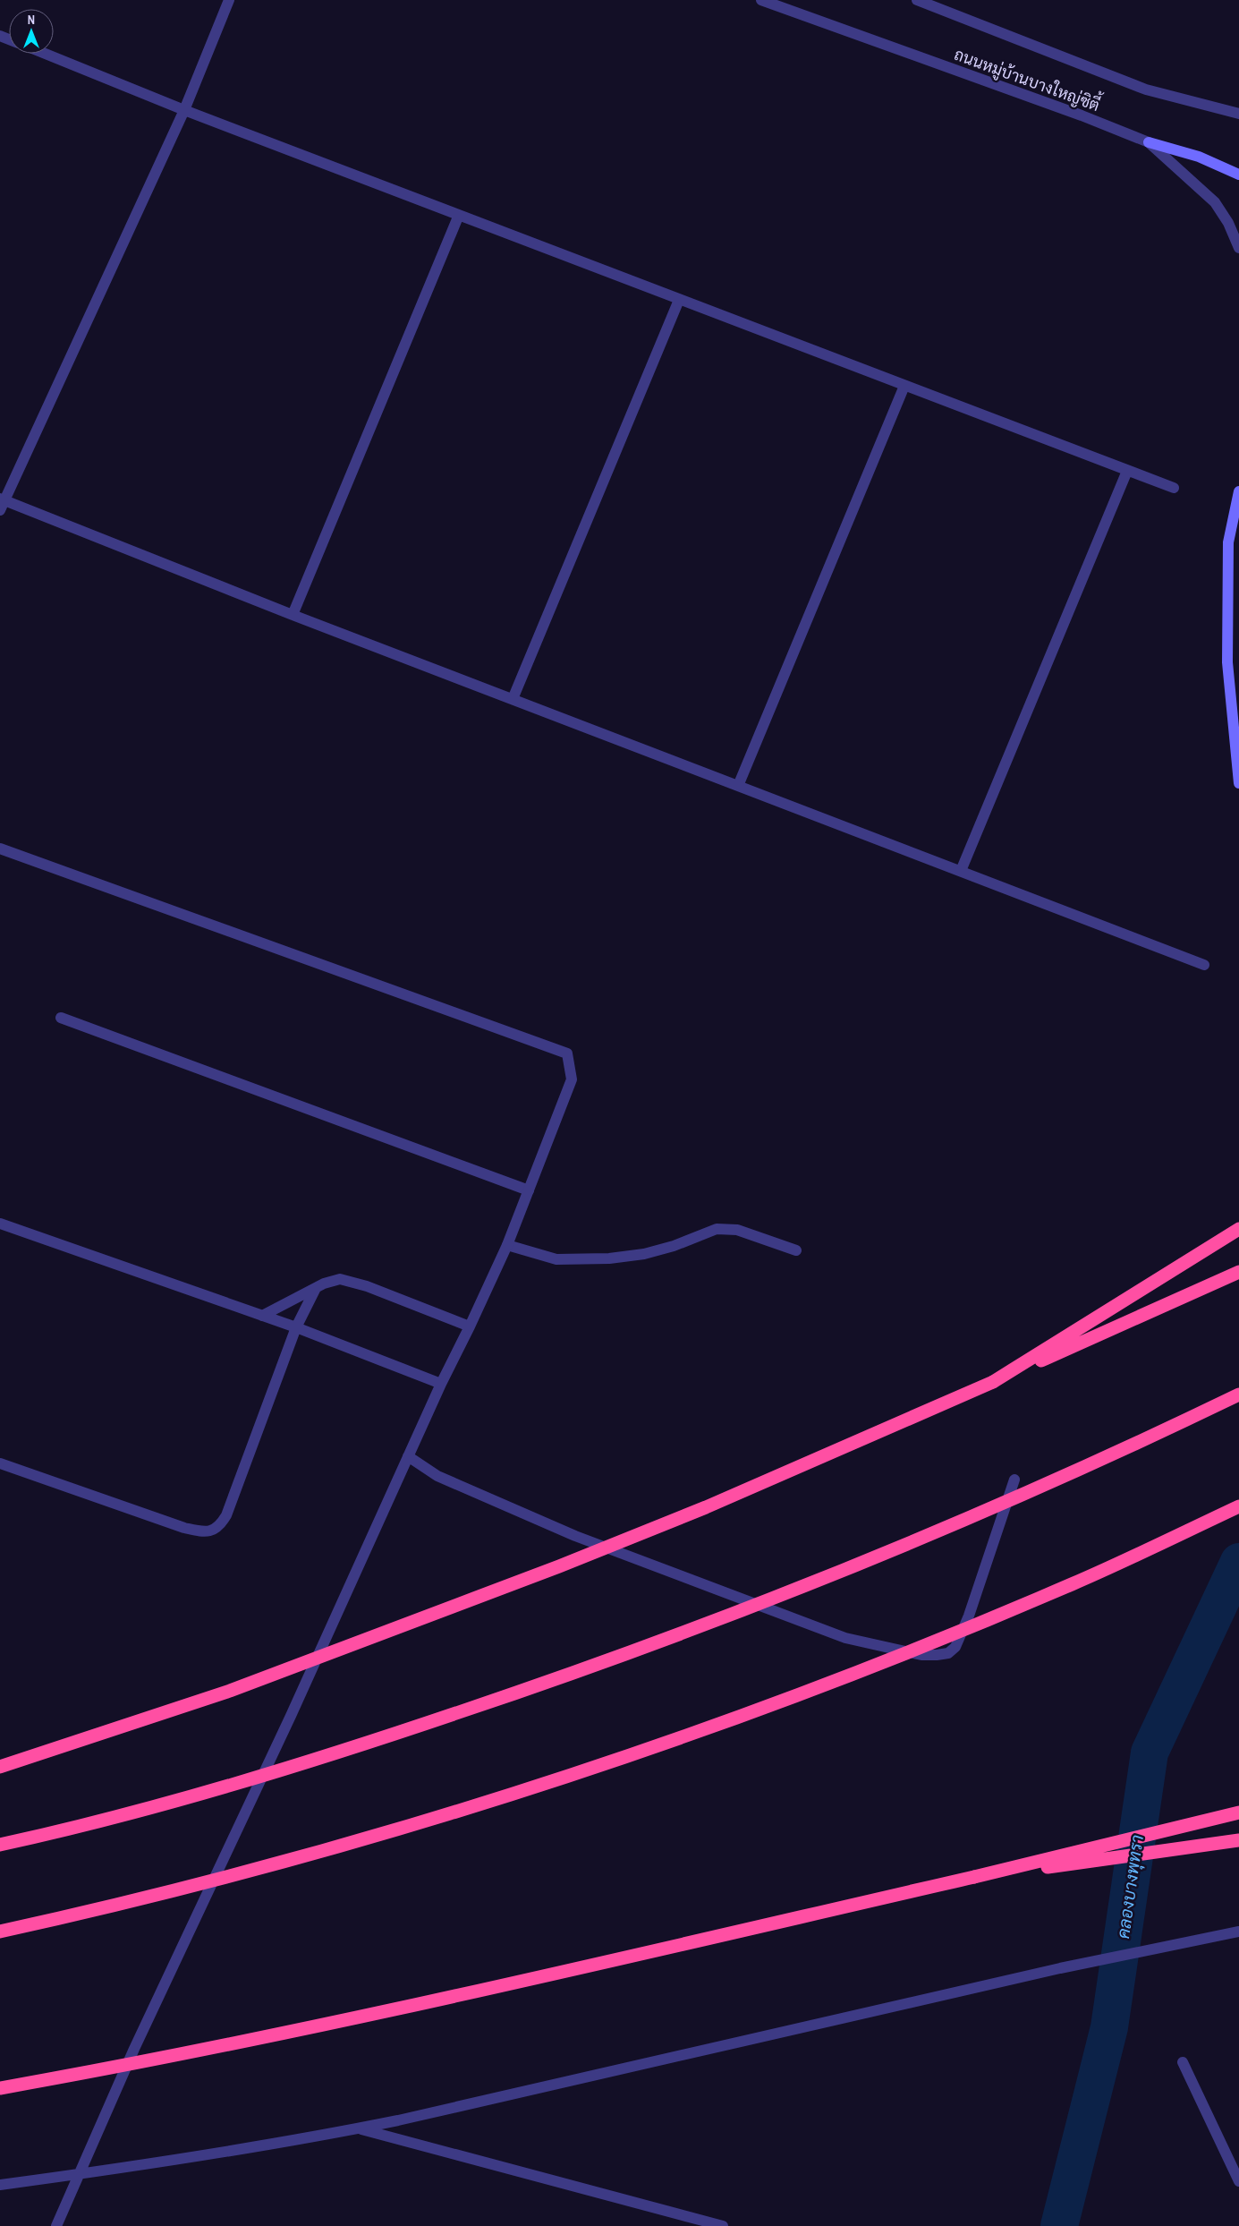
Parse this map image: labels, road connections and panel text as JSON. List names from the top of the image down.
{
  "streets": {
    "street": ["ถนนหมู่บ้านบางใหญ่ซิตี้"]
  },
  "water": ["คลองบางพุทรา"],
  "north": "top"
}
